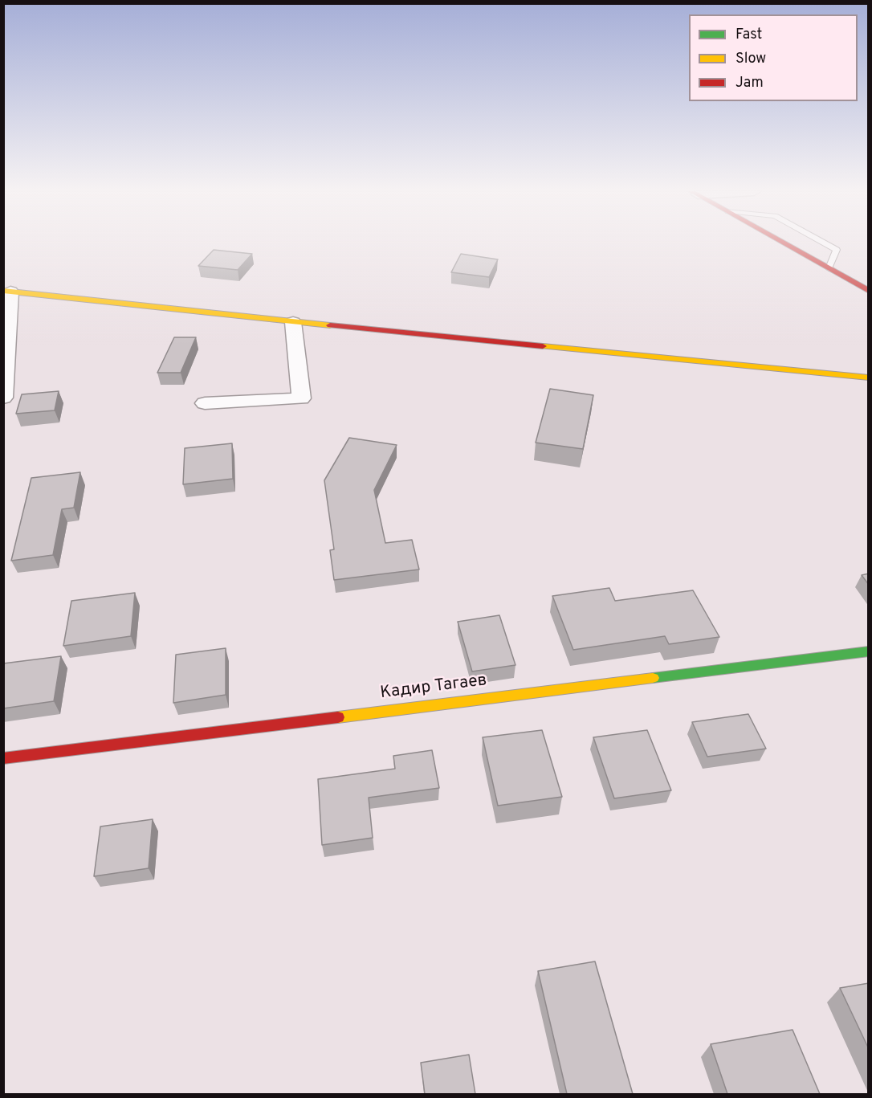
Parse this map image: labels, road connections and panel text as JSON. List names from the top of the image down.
{
  "streets": {
    "main road": ["Кадир Тагаев"]
  },
  "legend": ["Fast", "Slow", "Jam"]
}
